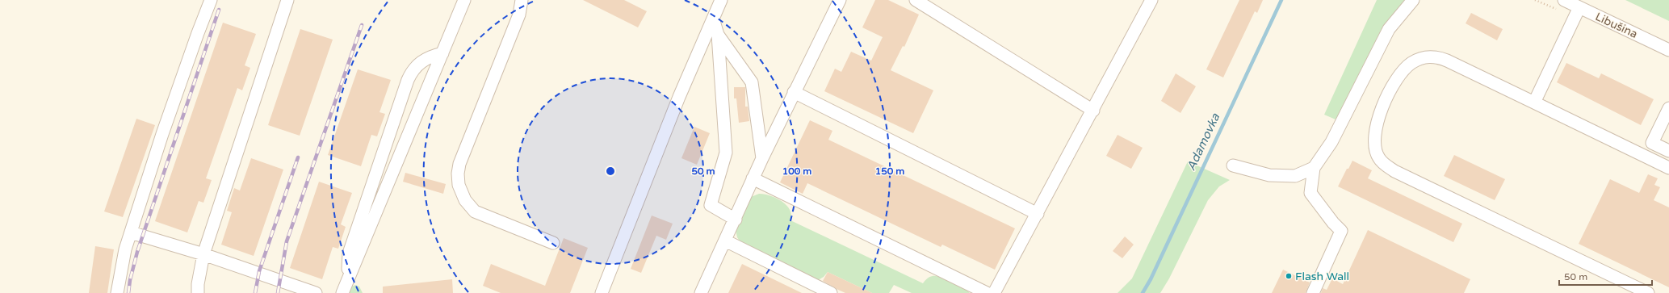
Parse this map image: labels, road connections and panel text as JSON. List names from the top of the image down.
{
  "streets": {
    "street": ["Libušina"]
  },
  "water": ["Adamovka"],
  "places": ["Flash Wall"],
  "scale_bar": "50 m",
  "rings": ["50 m", "100 m", "150 m"]
}
